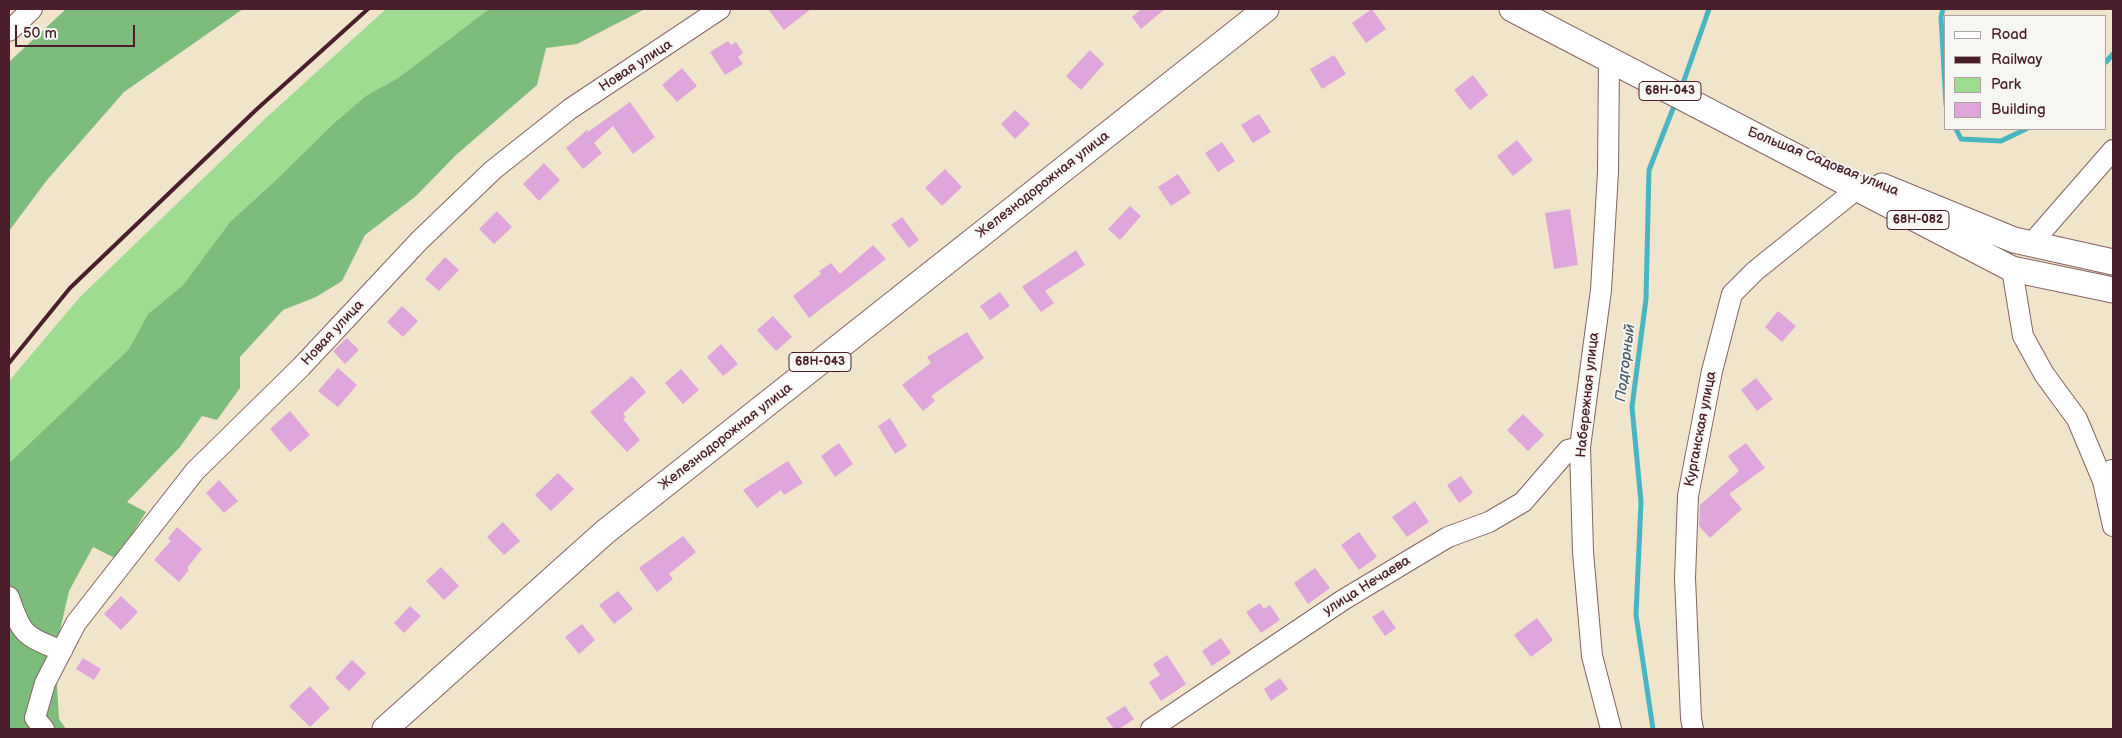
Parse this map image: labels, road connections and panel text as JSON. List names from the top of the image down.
{
  "streets": {
    "main road": [
      "68Н-043",
      "Большая Садовая улица",
      "Железнодорожная улица",
      "68Н-082"
    ],
    "street": [
      "Новая улица",
      "Набережная улица",
      "Курганская улица",
      "улица Нечаева"
    ]
  },
  "crossings": [
    ["68Н-043", "Большая Садовая улица"],
    ["68Н-043", "Набережная улица"],
    ["Большая Садовая улица", "Курганская улица"],
    ["Набережная улица", "улица Нечаева"]
  ],
  "water": ["Подгорный"],
  "legend": [
    "Road",
    "Railway",
    "Park",
    "Building"
  ],
  "scale_bar": "50 m"
}
